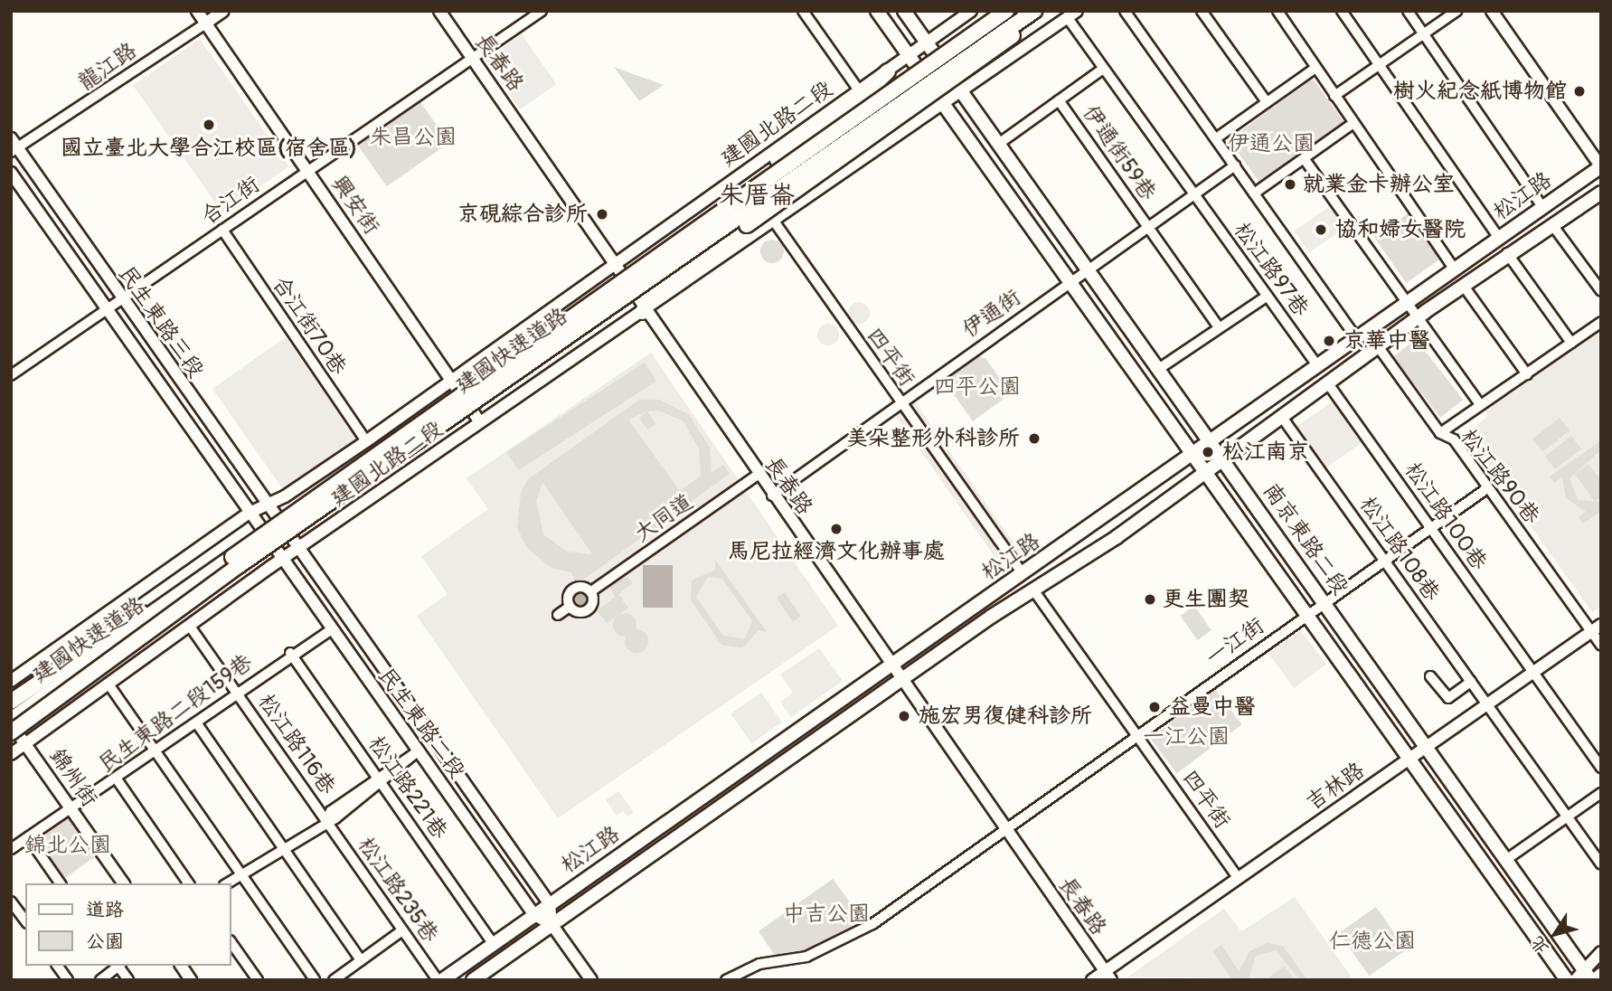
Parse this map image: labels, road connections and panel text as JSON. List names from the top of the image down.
{
  "streets": {
    "highway": ["建國快速道路"],
    "main road": ["松江路", "南京東路二段"],
    "street": [
      "長春路",
      "龍江路",
      "建國北路二段",
      "伊通街59巷",
      "合江街",
      "興安街",
      "松江路97巷",
      "伊通街",
      "民生東路三段",
      "合江街70巷",
      "四平街",
      "松江路90巷",
      "松江路100巷",
      "大同道",
      "松江路108巷",
      "一江街",
      "民生東路二段159巷",
      "民生東路二段",
      "松江路116巷",
      "錦州街",
      "吉林路",
      "松江路221巷",
      "松江路235巷"
    ]
  },
  "crossings": [
    ["長春路", "建國北路二段"],
    ["長春路", "松江路"],
    ["長春路", "合江街"],
    ["長春路", "伊通街"],
    ["長春路", "大同道"],
    ["長春路", "一江街"],
    ["長春路", "吉林路"],
    ["龍江路", "興安街"],
    ["龍江路", "民生東路三段"],
    ["建國北路二段", "興安街"],
    ["建國北路二段", "松江路97巷"],
    ["建國北路二段", "民生東路三段"],
    ["建國北路二段", "合江街70巷"],
    ["建國北路二段", "四平街"],
    ["建國北路二段", "南京東路二段"],
    ["建國北路二段", "民生東路二段"],
    ["建國北路二段", "松江路116巷"],
    ["建國北路二段", "錦州街"],
    ["伊通街59巷", "伊通街"],
    ["松江路", "松江路97巷"],
    ["松江路", "四平街"],
    ["松江路", "松江路90巷"],
    ["松江路", "松江路100巷"],
    ["松江路", "南京東路二段"],
    ["松江路", "松江路108巷"],
    ["松江路", "民生東路二段"],
    ["松江路", "松江路221巷"],
    ["松江路", "松江路235巷"],
    ["合江街", "興安街"],
    ["合江街", "民生東路三段"],
    ["合江街", "合江街70巷"],
    ["松江路97巷", "伊通街"],
    ["伊通街", "四平街"],
    ["伊通街", "南京東路二段"],
    ["民生東路三段", "民生東路二段"],
    ["建國快速道路", "錦州街"],
    ["四平街", "一江街"],
    ["四平街", "吉林路"],
    ["松江路90巷", "一江街"],
    ["松江路90巷", "吉林路"],
    ["松江路100巷", "一江街"],
    ["松江路100巷", "吉林路"],
    ["南京東路二段", "一江街"],
    ["南京東路二段", "吉林路"],
    ["松江路108巷", "一江街"],
    ["松江路108巷", "吉林路"],
    ["民生東路二段159巷", "民生東路二段"],
    ["民生東路二段159巷", "松江路116巷"],
    ["民生東路二段159巷", "錦州街"],
    ["民生東路二段159巷", "松江路221巷"],
    ["松江路116巷", "松江路235巷"]
  ],
  "districts": ["朱厝崙"],
  "parks": [
    "朱昌公園",
    "伊通公園",
    "四平公園",
    "一江公園",
    "錦北公園",
    "中吉公園",
    "仁德公園"
  ],
  "places": [
    "樹火紀念紙博物館",
    "國立臺北大學合江校區(宿舍區)",
    "就業金卡辦公室",
    "京硯綜合診所",
    "協和婦女醫院",
    "京華中醫",
    "美朵整形外科診所",
    "松江南京",
    "馬尼拉經濟文化辦事處",
    "更生團契",
    "益曼中醫",
    "施宏男復健科診所"
  ],
  "legend": ["道路", "公園"],
  "north": "bottom left"
}
